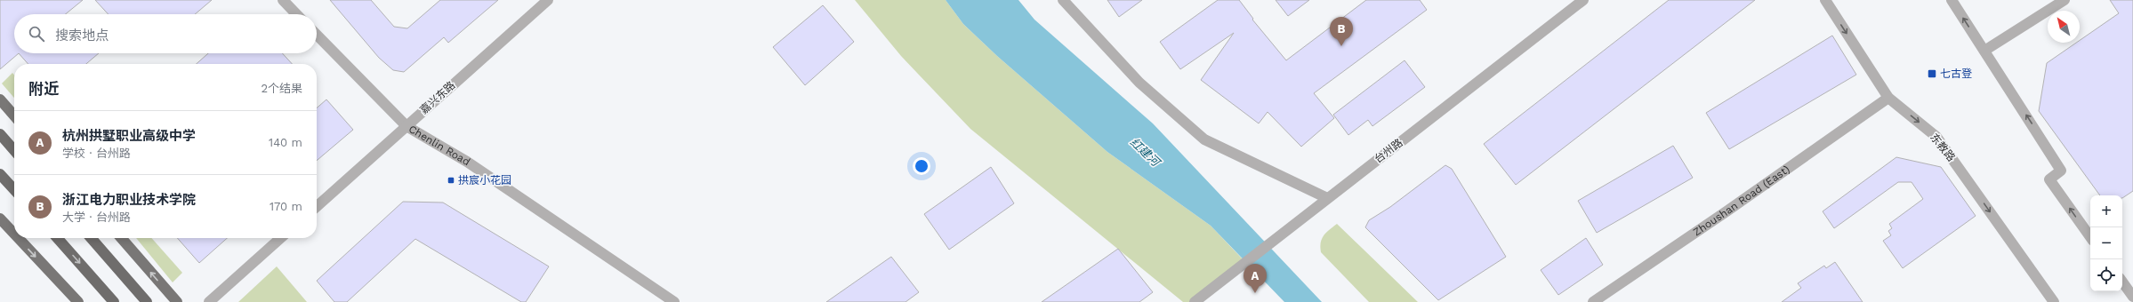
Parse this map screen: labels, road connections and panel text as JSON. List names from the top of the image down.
{
  "streets": {
    "street": [
      "嘉兴东路",
      "Chenlin Road",
      "东教路",
      "台州路",
      "Zhoushan Road (East)"
    ]
  },
  "crossings": [
    ["嘉兴东路", "Chenlin Road"],
    ["东教路", "Zhoushan Road (East)"]
  ],
  "water": ["红建河"],
  "places": {
    "transit": ["七古登", "拱宸小花园"]
  },
  "north": "top left",
  "page": {
    "search": "搜索地点",
    "pins": ["B", "A"],
    "heading": ["附近", "2个结果"],
    "list": [
      {
        "mark": "A",
        "name": "杭州拱墅职业高级中学",
        "note": "学校 · 台州路",
        "value": "140 m"
      },
      {
        "mark": "B",
        "name": "浙江电力职业技术学院",
        "note": "大学 · 台州路",
        "value": "170 m"
      }
    ],
    "map_buttons": ["+", "−"]
  }
}
